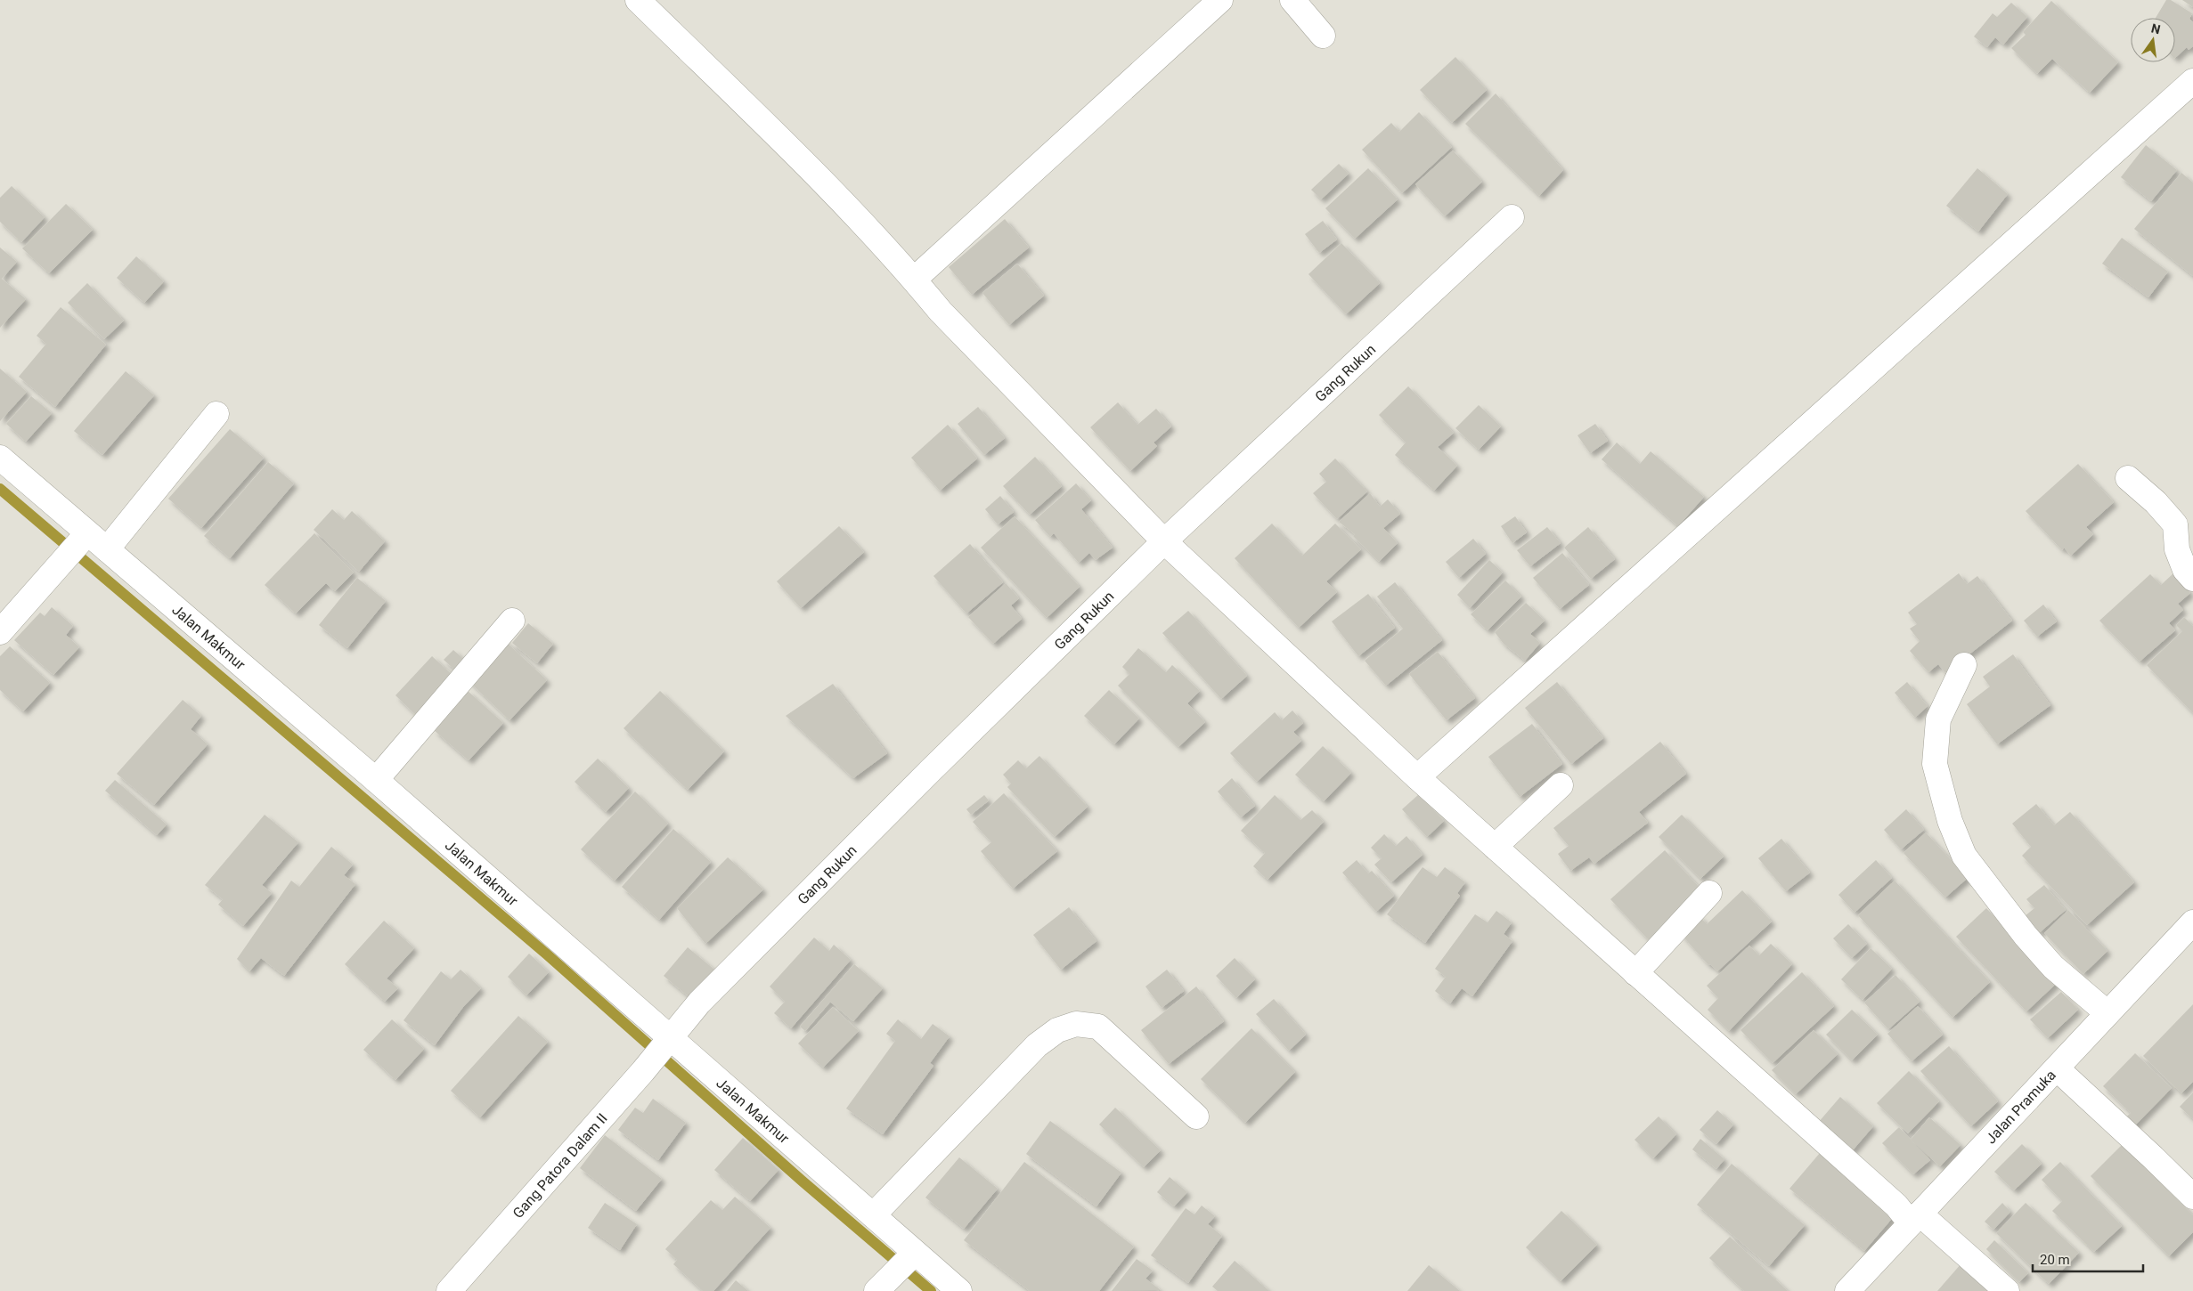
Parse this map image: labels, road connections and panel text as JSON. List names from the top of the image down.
{
  "streets": {
    "street": [
      "Gang Rukun",
      "Jalan Makmur",
      "Jalan Pramuka",
      "Gang Patora Dalam II"
    ]
  },
  "crossings": [
    ["Gang Rukun", "Jalan Makmur"],
    ["Gang Rukun", "Gang Patora Dalam II"],
    ["Jalan Makmur", "Gang Patora Dalam II"]
  ],
  "scale_bar": "20 m",
  "north": "top"
}
